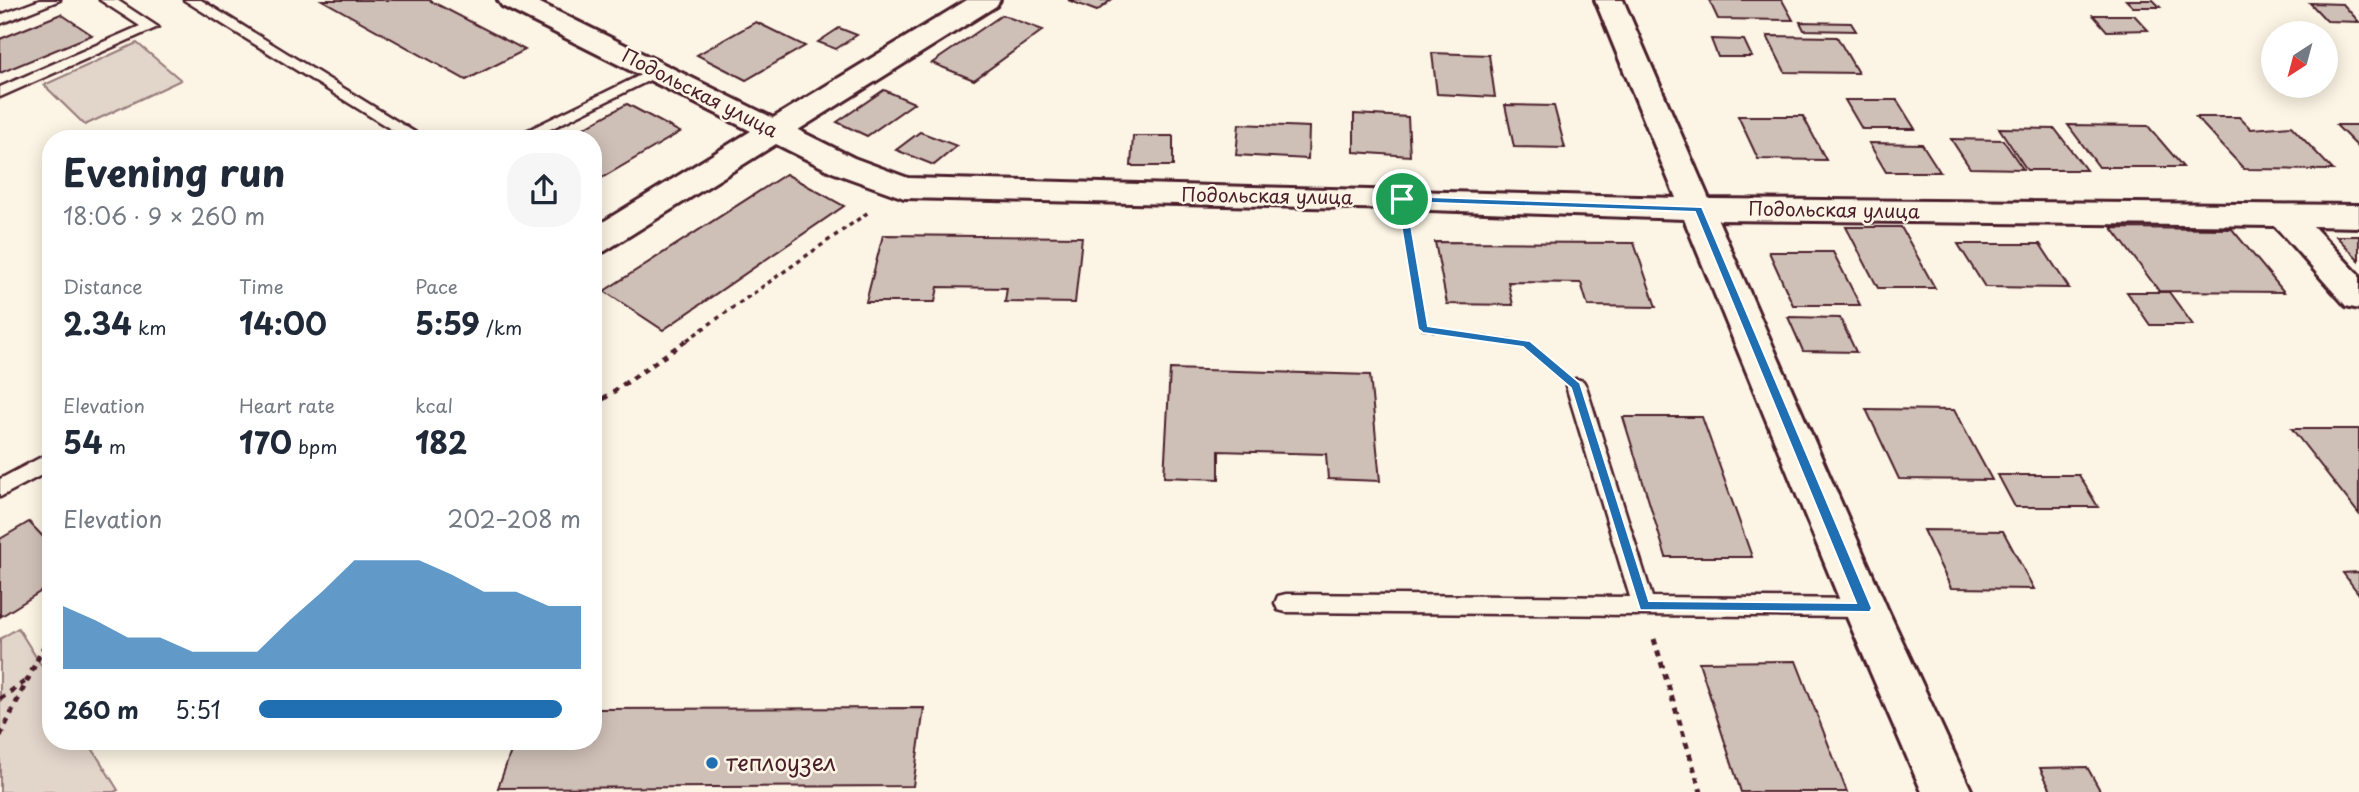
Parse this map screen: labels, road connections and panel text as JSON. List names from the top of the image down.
{
  "streets": {
    "street": ["Подольская улица"]
  },
  "places": ["теплоузел"],
  "north": "bottom left",
  "page": {
    "heading": ["Evening run", "18:06 · 9 × 260 m"],
    "stats": [
      ["Distance", "2.34 km"],
      ["Time", "14:00"],
      ["Pace", "5:59 /km"],
      ["Elevation", "54 m"],
      ["Heart rate", "170 bpm"],
      ["kcal", "182"]
    ],
    "chart": ["Elevation", "202–208 m"],
    "list": [
      {
        "name": "260 m",
        "note": "5:51"
      }
    ]
  }
}
